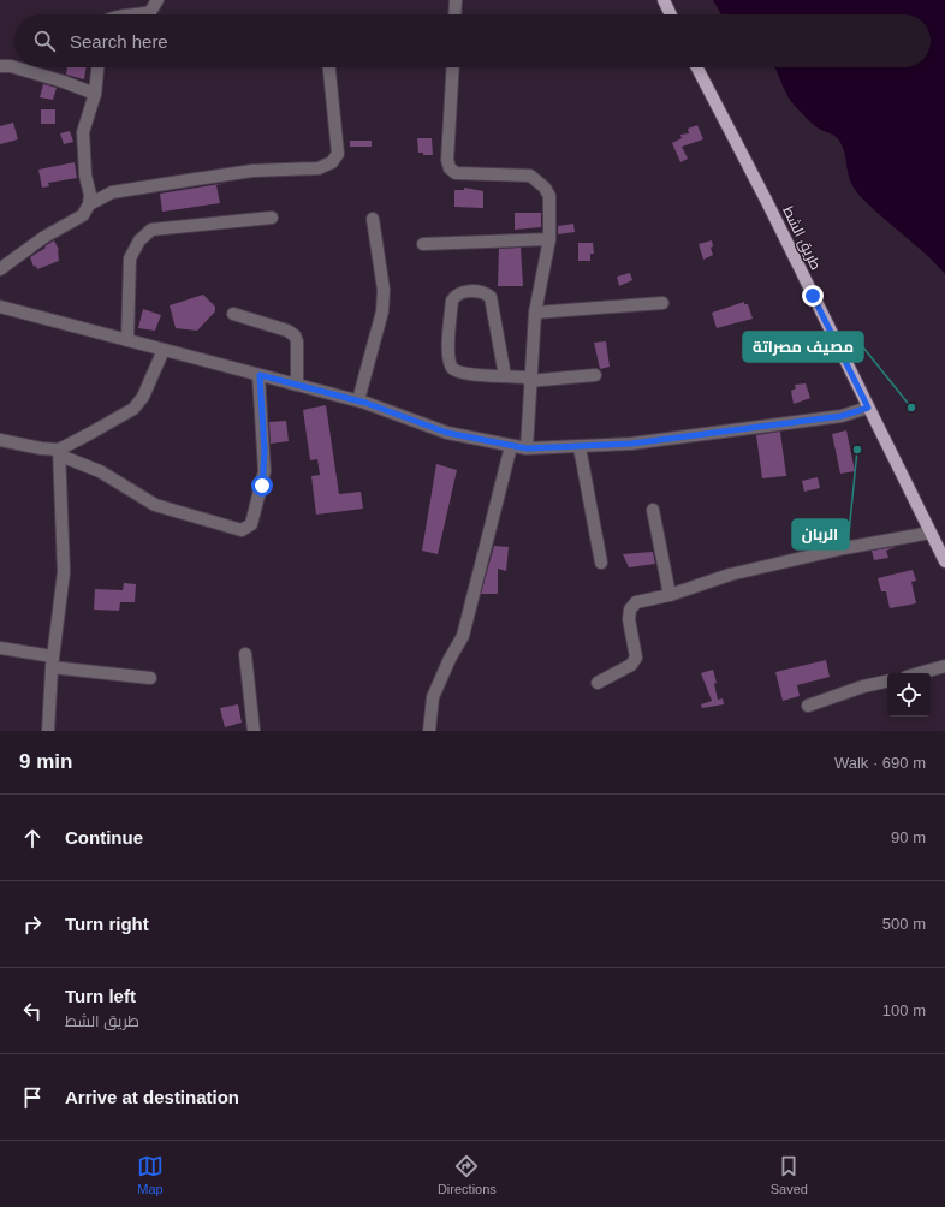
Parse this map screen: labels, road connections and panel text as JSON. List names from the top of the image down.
{
  "streets": {
    "main road": ["طريق الشط"]
  },
  "places": ["مصيف مصراتة", "الربان"],
  "page": {
    "search": "Search here",
    "heading": ["9 min", "Walk · 690 m"],
    "list": [
      ["Continue", "90 m"],
      ["Turn right", "500 m"],
      ["Turn left", "طريق الشط", "100 m"],
      "Arrive at destination"
    ],
    "nav": ["Map", "Directions", "Saved"]
  }
}
